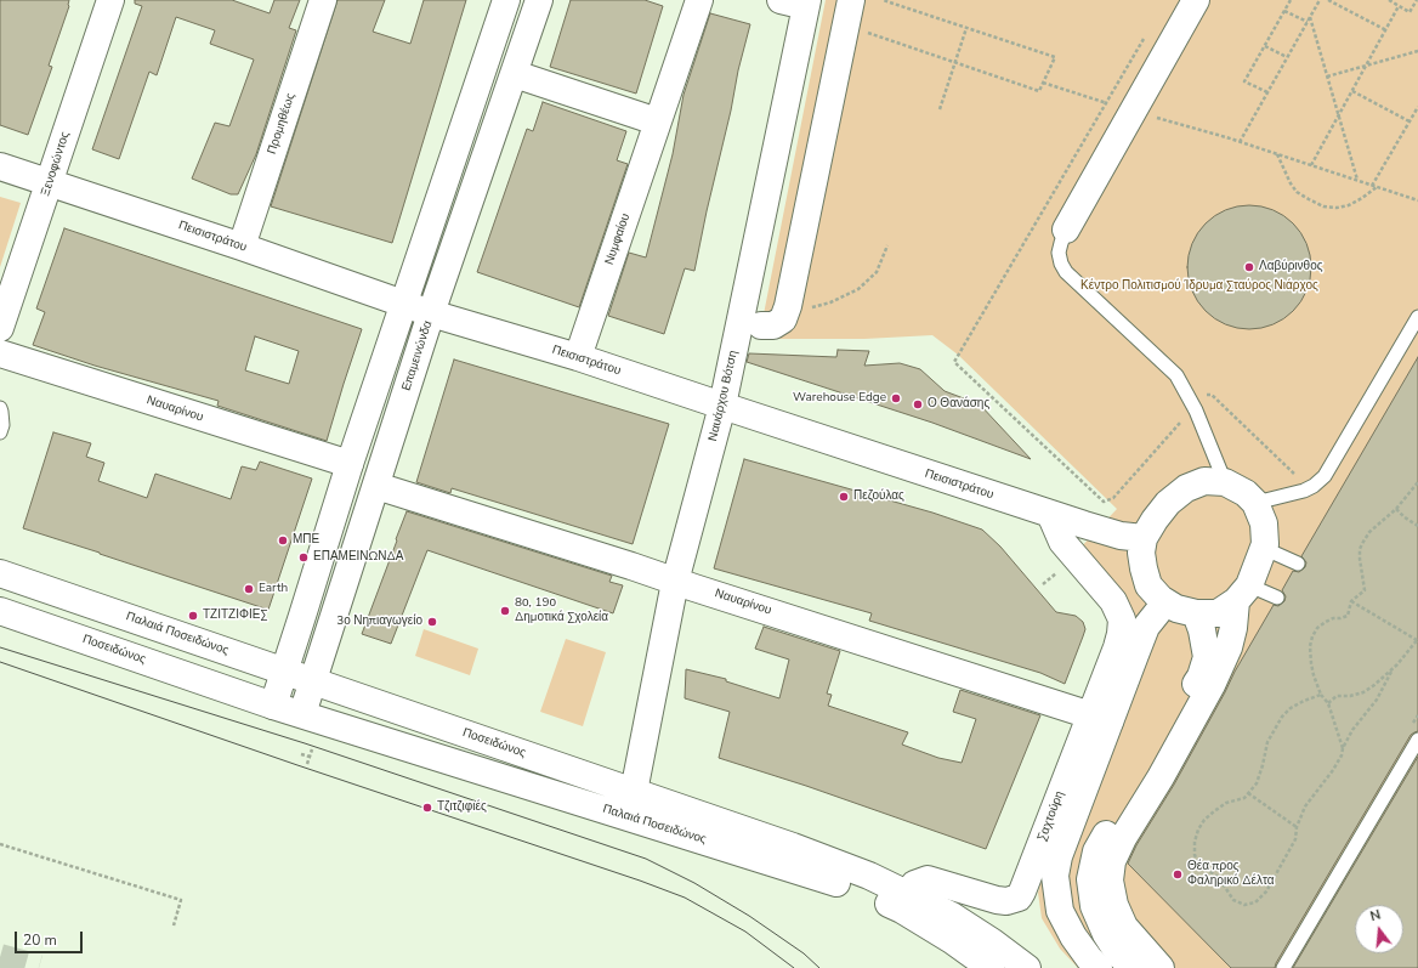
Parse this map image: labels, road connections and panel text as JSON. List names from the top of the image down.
{
  "streets": {
    "main road": [
      "Προμηθέως",
      "Ξενοφώντος",
      "Πεισιστράτου",
      "Νυμφαίου",
      "Επαμεινώνδα",
      "Ναυάρχου Βότση",
      "Ναυαρίνου",
      "Παλαιά Ποσειδώνος",
      "Ποσειδώνος",
      "Σαχτούρη"
    ]
  },
  "crossings": [
    ["Προμηθέως", "Πεισιστράτου"],
    ["Ξενοφώντος", "Πεισιστράτου"],
    ["Πεισιστράτου", "Νυμφαίου"],
    ["Πεισιστράτου", "Επαμεινώνδα"],
    ["Πεισιστράτου", "Ναυάρχου Βότση"],
    ["Πεισιστράτου", "Σαχτούρη"],
    ["Επαμεινώνδα", "Ναυαρίνου"],
    ["Επαμεινώνδα", "Παλαιά Ποσειδώνος"],
    ["Επαμεινώνδα", "Ποσειδώνος"],
    ["Ναυάρχου Βότση", "Ναυαρίνου"],
    ["Ναυάρχου Βότση", "Παλαιά Ποσειδώνος"],
    ["Ναυάρχου Βότση", "Ποσειδώνος"],
    ["Ναυαρίνου", "Σαχτούρη"],
    ["Παλαιά Ποσειδώνος", "Ποσειδώνος"],
    ["Παλαιά Ποσειδώνος", "Σαχτούρη"]
  ],
  "parks": ["Κέντρο Πολιτισμού Ίδρυμα Σταύρος Νιάρχος"],
  "places": [
    "Λαβύρινθος",
    "Warehouse Edge",
    "Ο Θανάσης",
    "Πεζούλας",
    "ΜΠΕ",
    "ΕΠΑΜΕΙΝΩΝΔΑ",
    "Earth",
    "8ο, 19ο Δημοτικά Σχολεία",
    "ΤΖΙΤΖΙΦΙΕΣ",
    "3ο Νηπιαγωγείο",
    "Τζιτζιφιές",
    "Θέα προς Φαληρικό Δέλτα"
  ],
  "scale_bar": "20 m",
  "north": "top"
}
